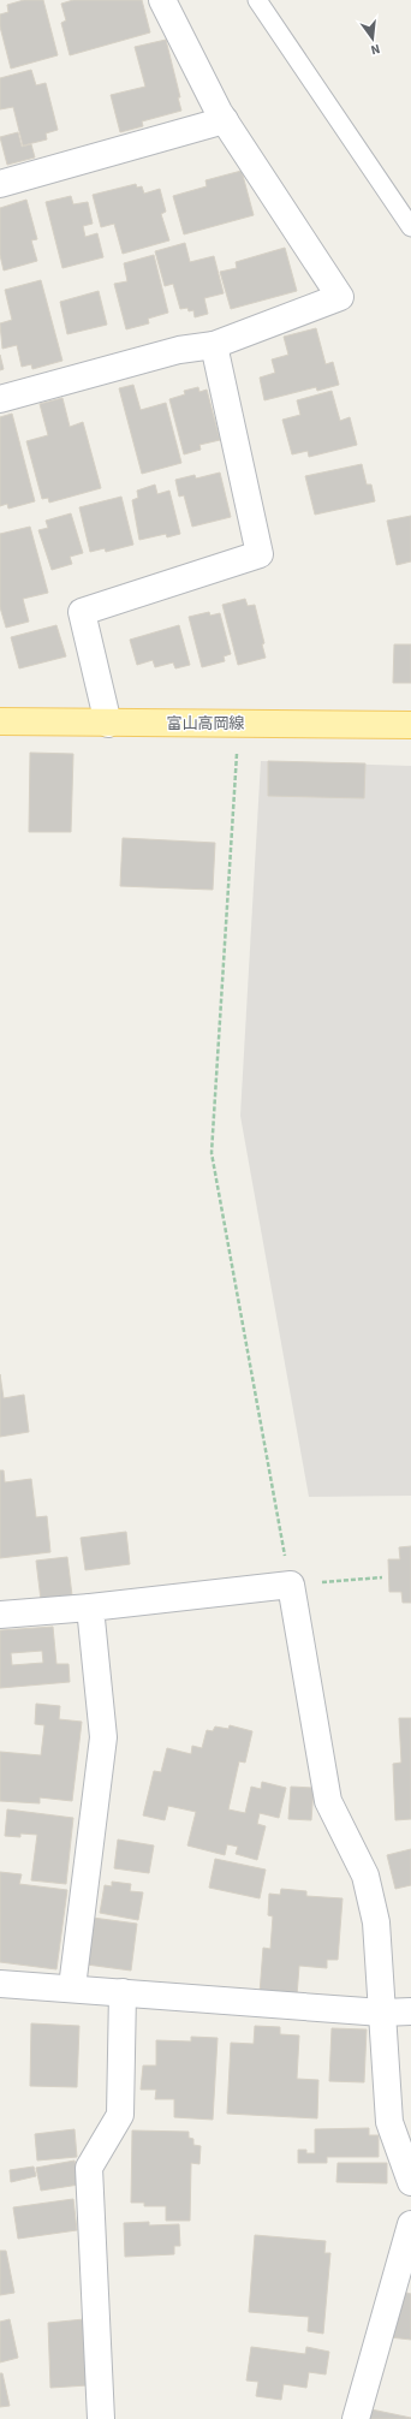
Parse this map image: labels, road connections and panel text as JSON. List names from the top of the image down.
{
  "streets": {
    "main road": ["富山高岡線"]
  },
  "north": "bottom"
}
